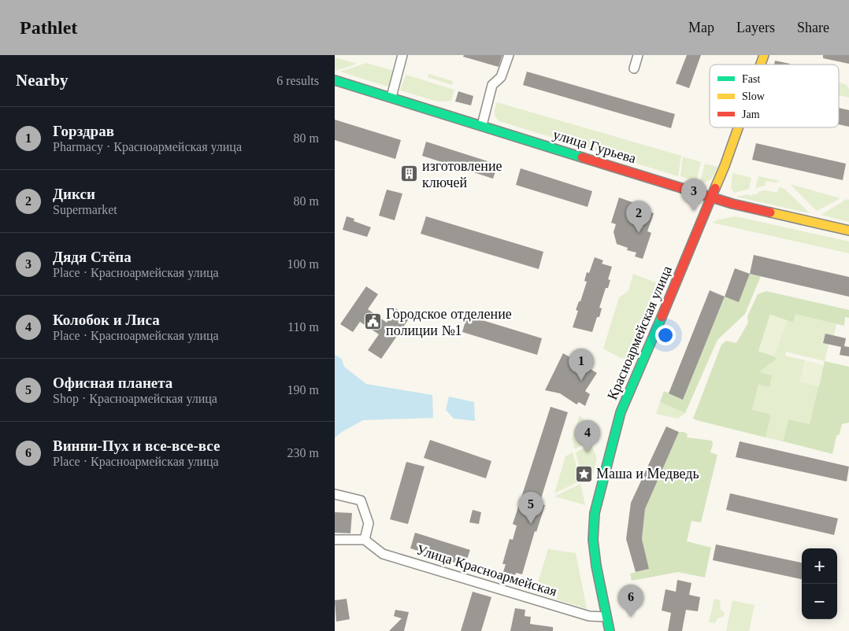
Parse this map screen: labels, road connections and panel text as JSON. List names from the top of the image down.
{
  "streets": {
    "main road": ["улица Гурьева", "Красноармейская улица"],
    "street": ["Улица Красноармейская"]
  },
  "crossings": [
    ["улица Гурьева", "Красноармейская улица"],
    ["Красноармейская улица", "Улица Красноармейская"]
  ],
  "places": {
    "building": ["изготовление ключей"],
    "public building": ["Городское отделение полиции №1"],
    "place": ["Маша и Медведь"]
  },
  "legend": ["Fast", "Slow", "Jam"],
  "page": {
    "header": "Pathlet",
    "nav": ["Map", "Layers", "Share"],
    "heading": ["Nearby", "6 results"],
    "list": [
      {
        "mark": "1",
        "name": "Горздрав",
        "note": "Pharmacy · Красноармейская улица",
        "value": "80 m"
      },
      {
        "mark": "2",
        "name": "Дикси",
        "note": "Supermarket",
        "value": "80 m"
      },
      {
        "mark": "3",
        "name": "Дядя Стёпа",
        "note": "Place · Красноармейская улица",
        "value": "100 m"
      },
      {
        "mark": "4",
        "name": "Колобок и Лиса",
        "note": "Place · Красноармейская улица",
        "value": "110 m"
      },
      {
        "mark": "5",
        "name": "Офисная планета",
        "note": "Shop · Красноармейская улица",
        "value": "190 m"
      },
      {
        "mark": "6",
        "name": "Винни-Пух и все-все-все",
        "note": "Place · Красноармейская улица",
        "value": "230 m"
      }
    ],
    "pins": [
      "3",
      "2",
      "1",
      "4",
      "5",
      "6"
    ],
    "map_buttons": ["+", "−"]
  }
}
